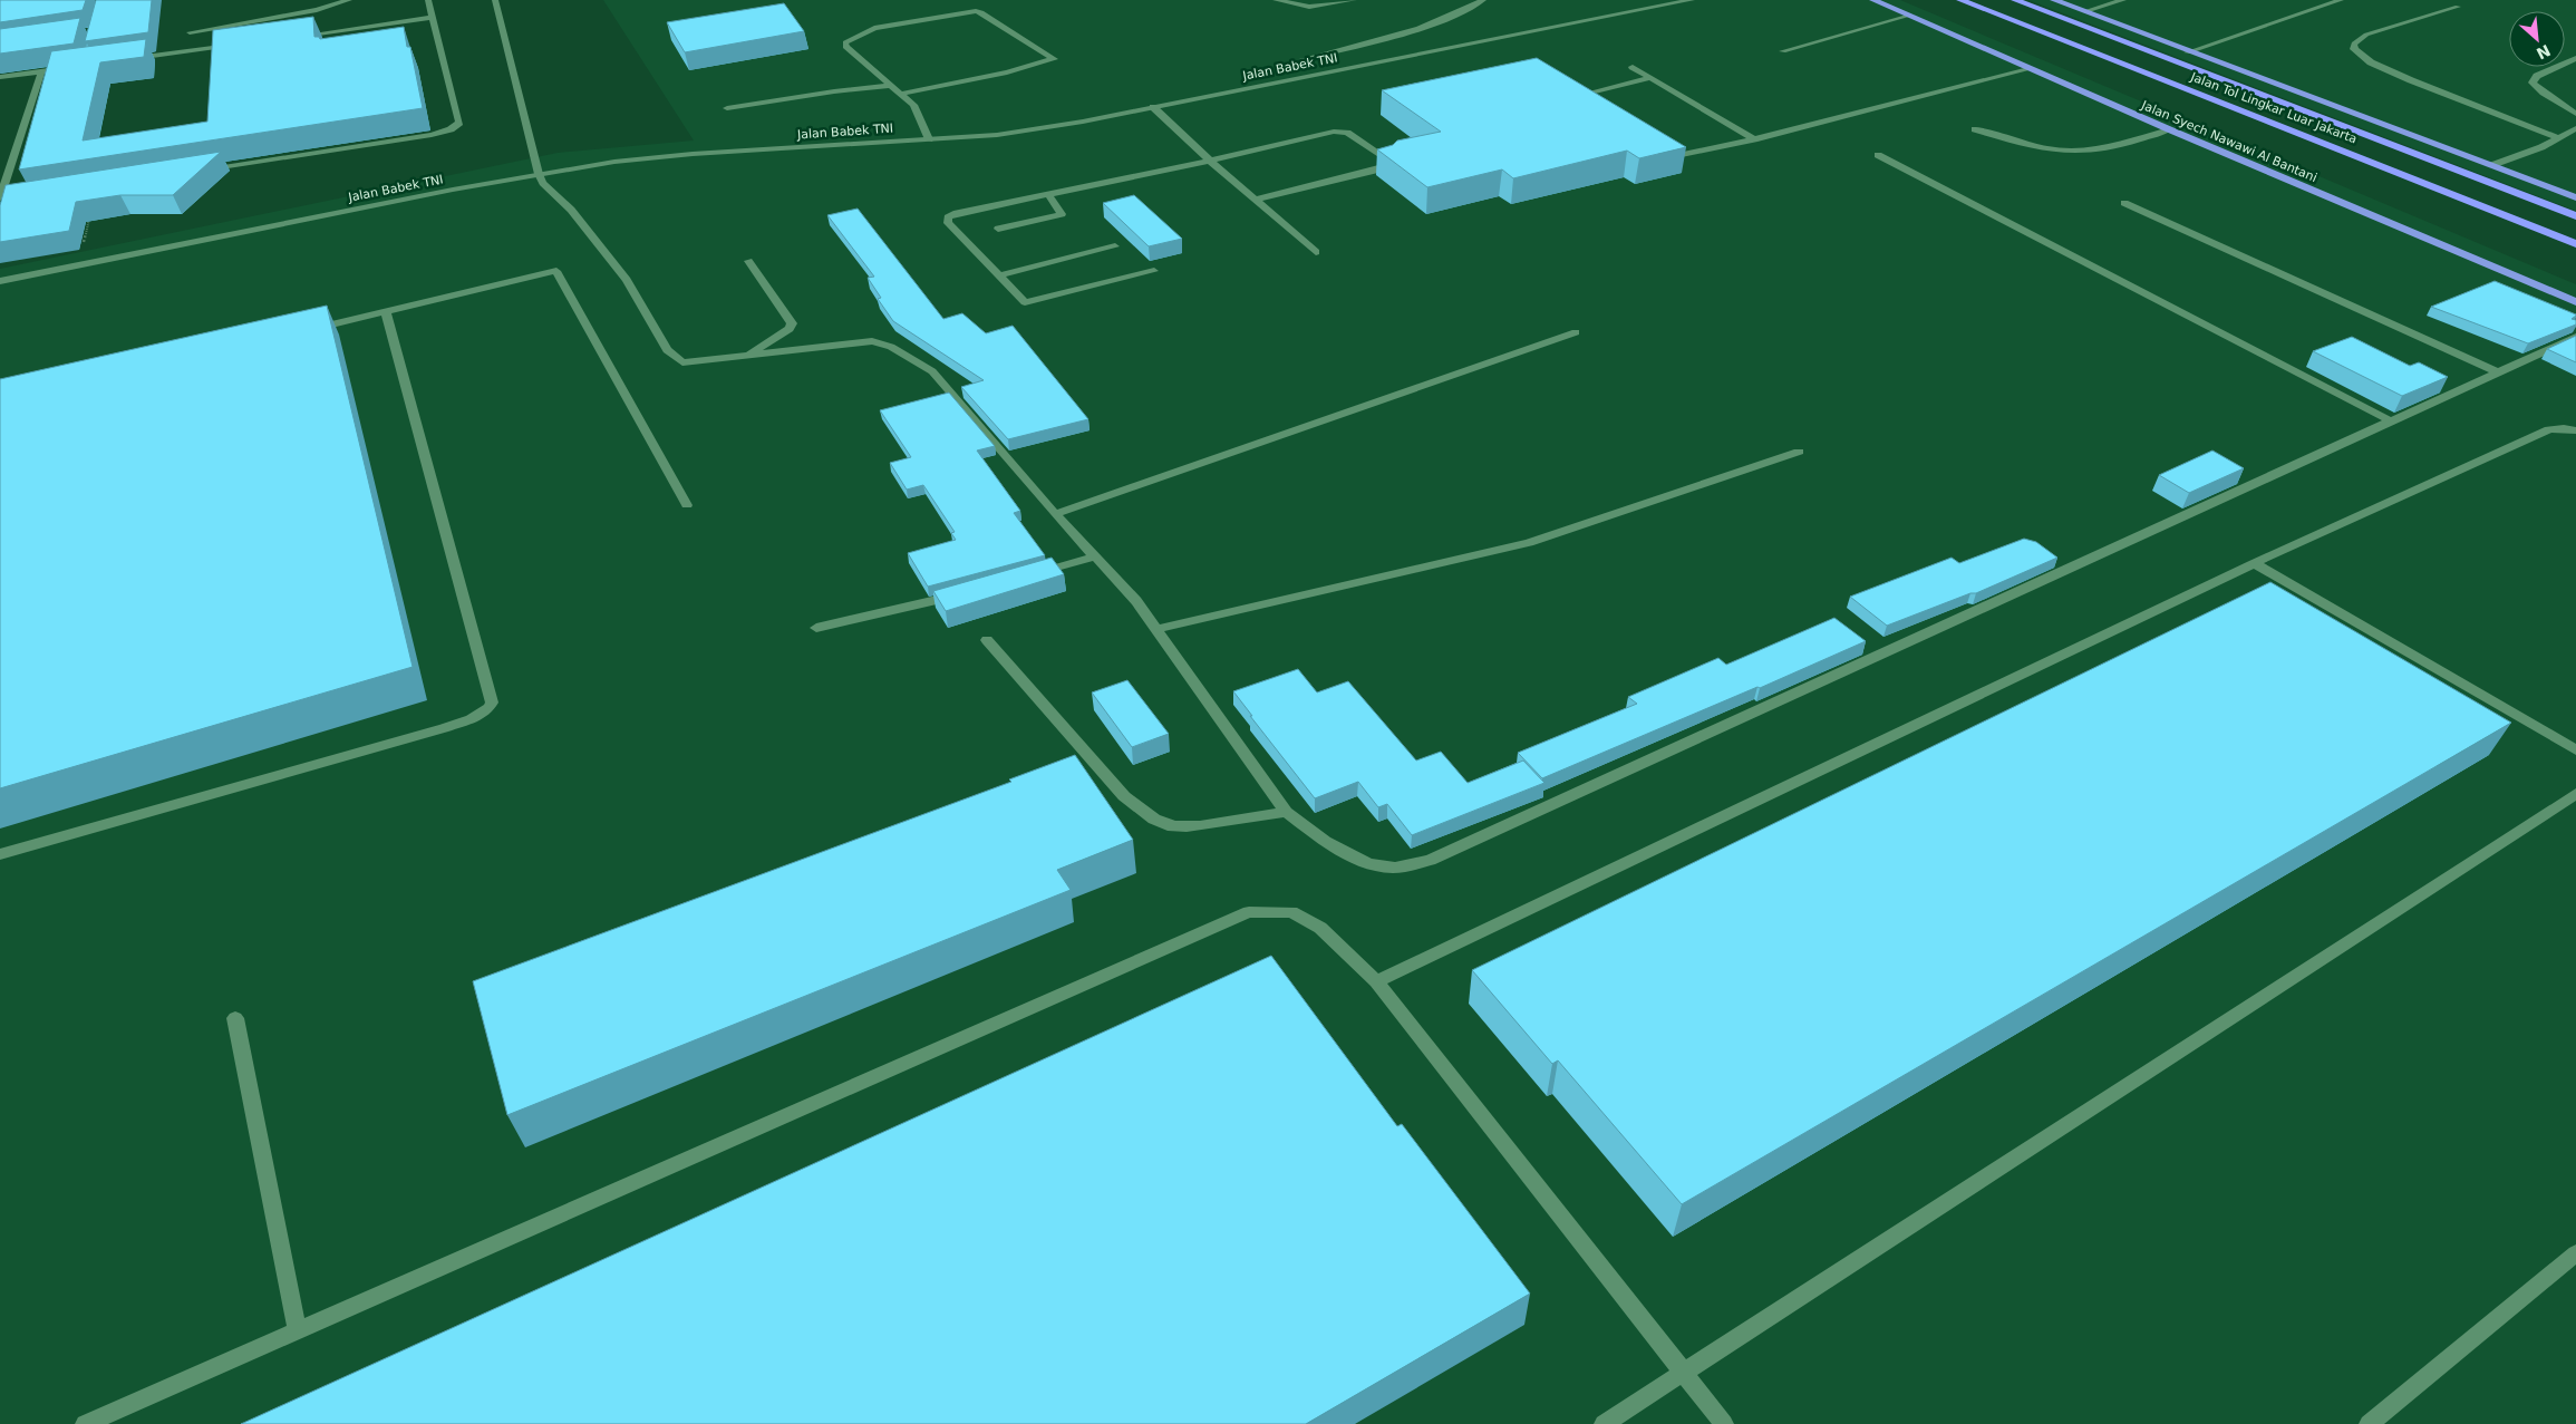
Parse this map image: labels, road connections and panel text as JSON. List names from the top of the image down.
{
  "streets": {
    "highway": ["Jalan Tol Lingkar Luar Jakarta", "Jalan Syech Nawawi Al Bantani"],
    "street": ["Jalan Babek TNI"]
  },
  "north": "bottom right"
}
